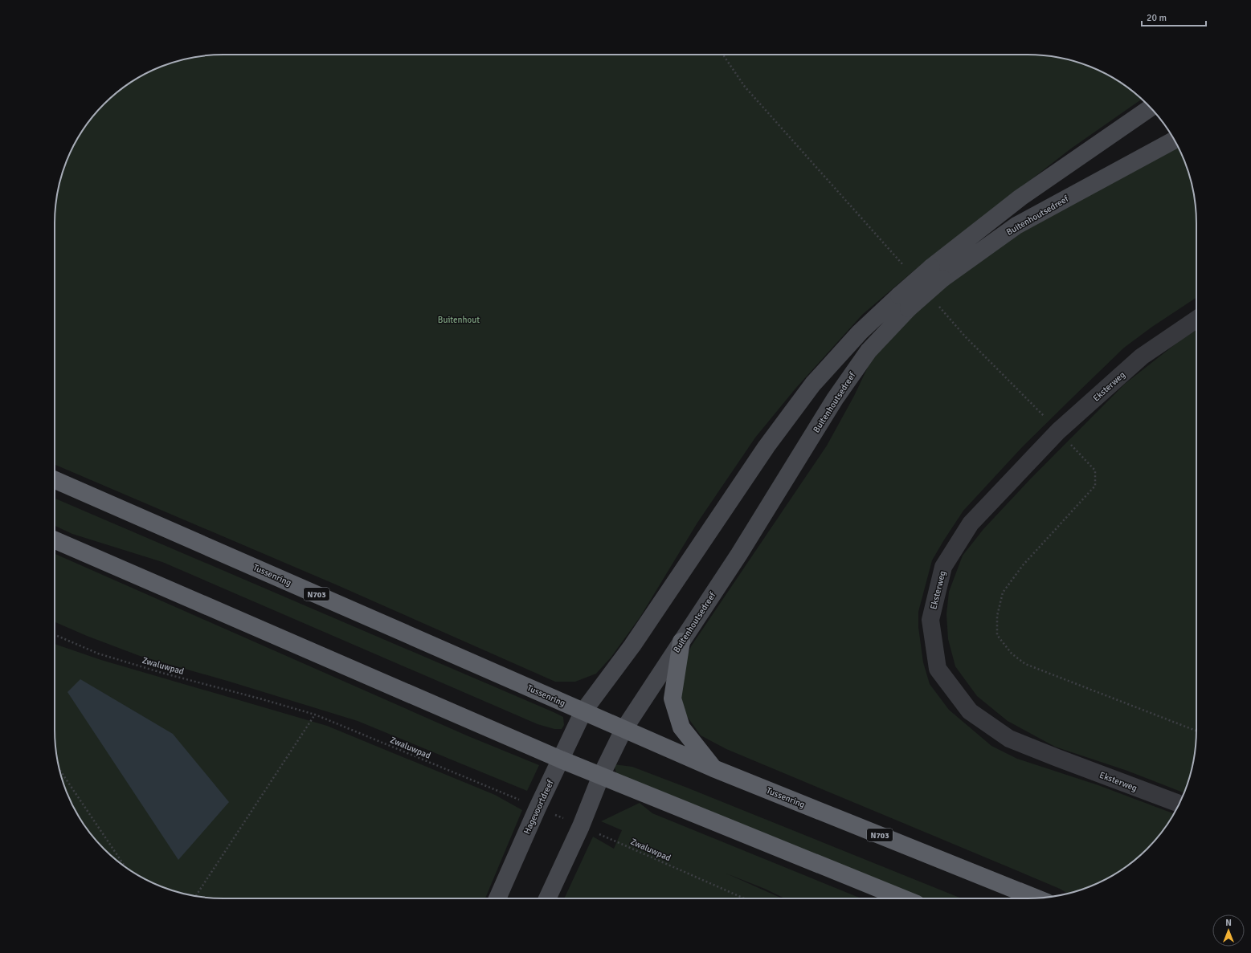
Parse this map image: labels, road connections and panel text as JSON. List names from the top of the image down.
{
  "streets": {
    "highway": ["Tussenring", "N703"],
    "main road": ["Buitenhoutsedreef", "Hagevoortdreef"],
    "street": ["Eksterweg"],
    "path": ["Zwaluwpad"]
  },
  "crossings": [
    ["Buitenhoutsedreef", "Tussenring"],
    ["Buitenhoutsedreef", "Hagevoortdreef"],
    ["Tussenring", "Hagevoortdreef"],
    ["Zwaluwpad", "Hagevoortdreef"]
  ],
  "parks": ["Buitenhout"],
  "scale_bar": "20 m",
  "north": "top"
}
